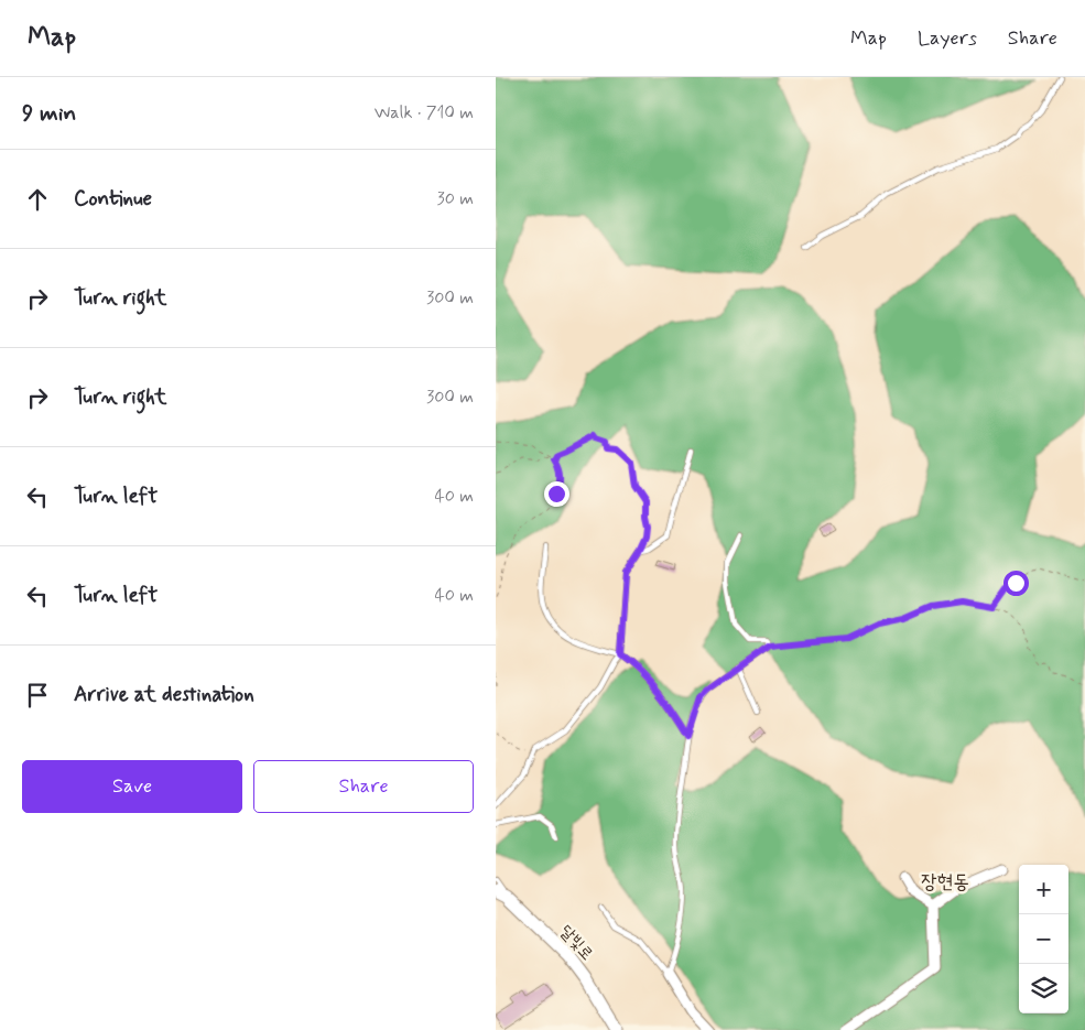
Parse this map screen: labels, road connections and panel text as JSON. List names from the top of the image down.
{
  "streets": {
    "main road": ["달빛로"]
  },
  "districts": ["장현동"],
  "page": {
    "header": "Map",
    "nav": ["Map", "Layers", "Share"],
    "heading": ["9 min", "Walk · 710 m"],
    "list": [
      ["Continue", "30 m"],
      ["Turn right", "300 m"],
      ["Turn right", "300 m"],
      ["Turn left", "40 m"],
      ["Turn left", "40 m"],
      "Arrive at destination"
    ],
    "buttons": ["Save", "Share"],
    "map_buttons": ["+", "−"]
  }
}
